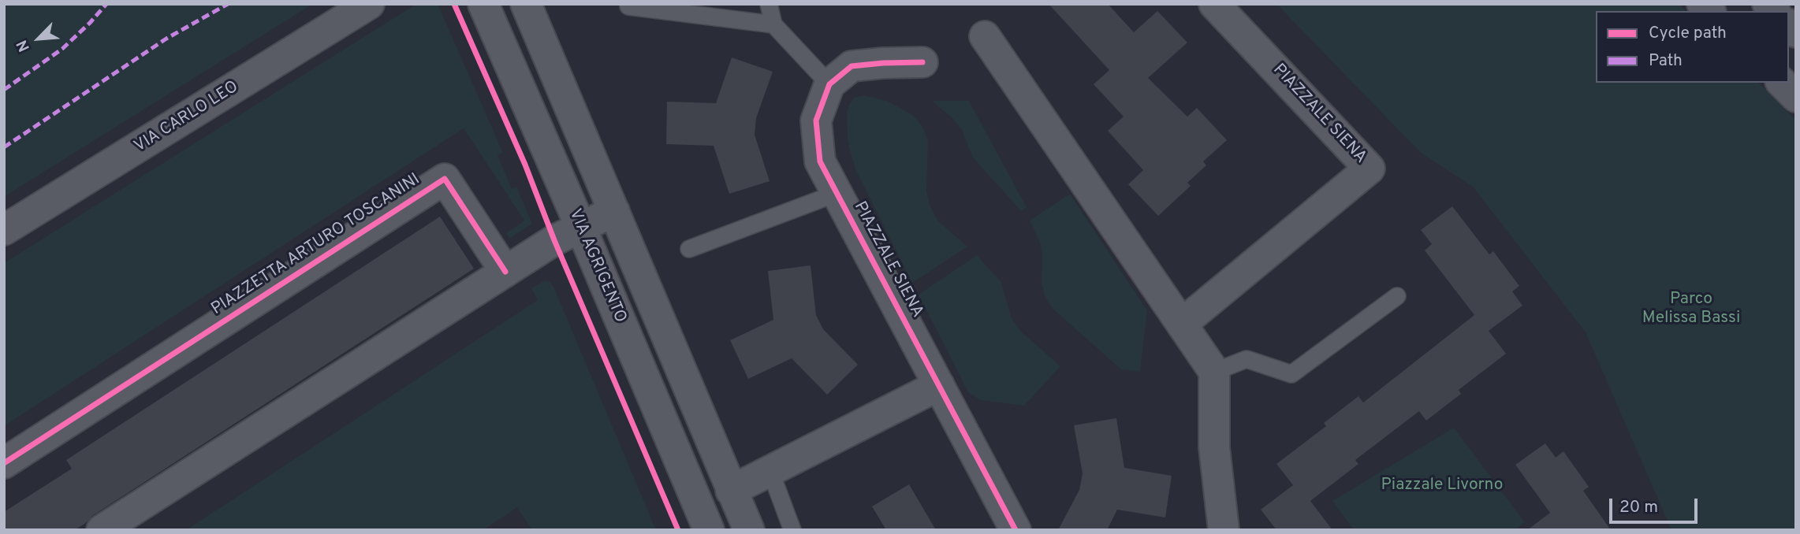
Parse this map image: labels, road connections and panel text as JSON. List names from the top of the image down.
{
  "streets": {
    "street": [
      "PIAZZALE SIENA",
      "VIA CARLO LEO",
      "PIAZZETTA ARTURO TOSCANINI",
      "VIA AGRIGENTO"
    ]
  },
  "parks": ["Parco Melissa Bassi", "Piazzale Livorno"],
  "legend": ["Cycle path", "Path"],
  "scale_bar": "20 m",
  "north": "bottom left"
}
